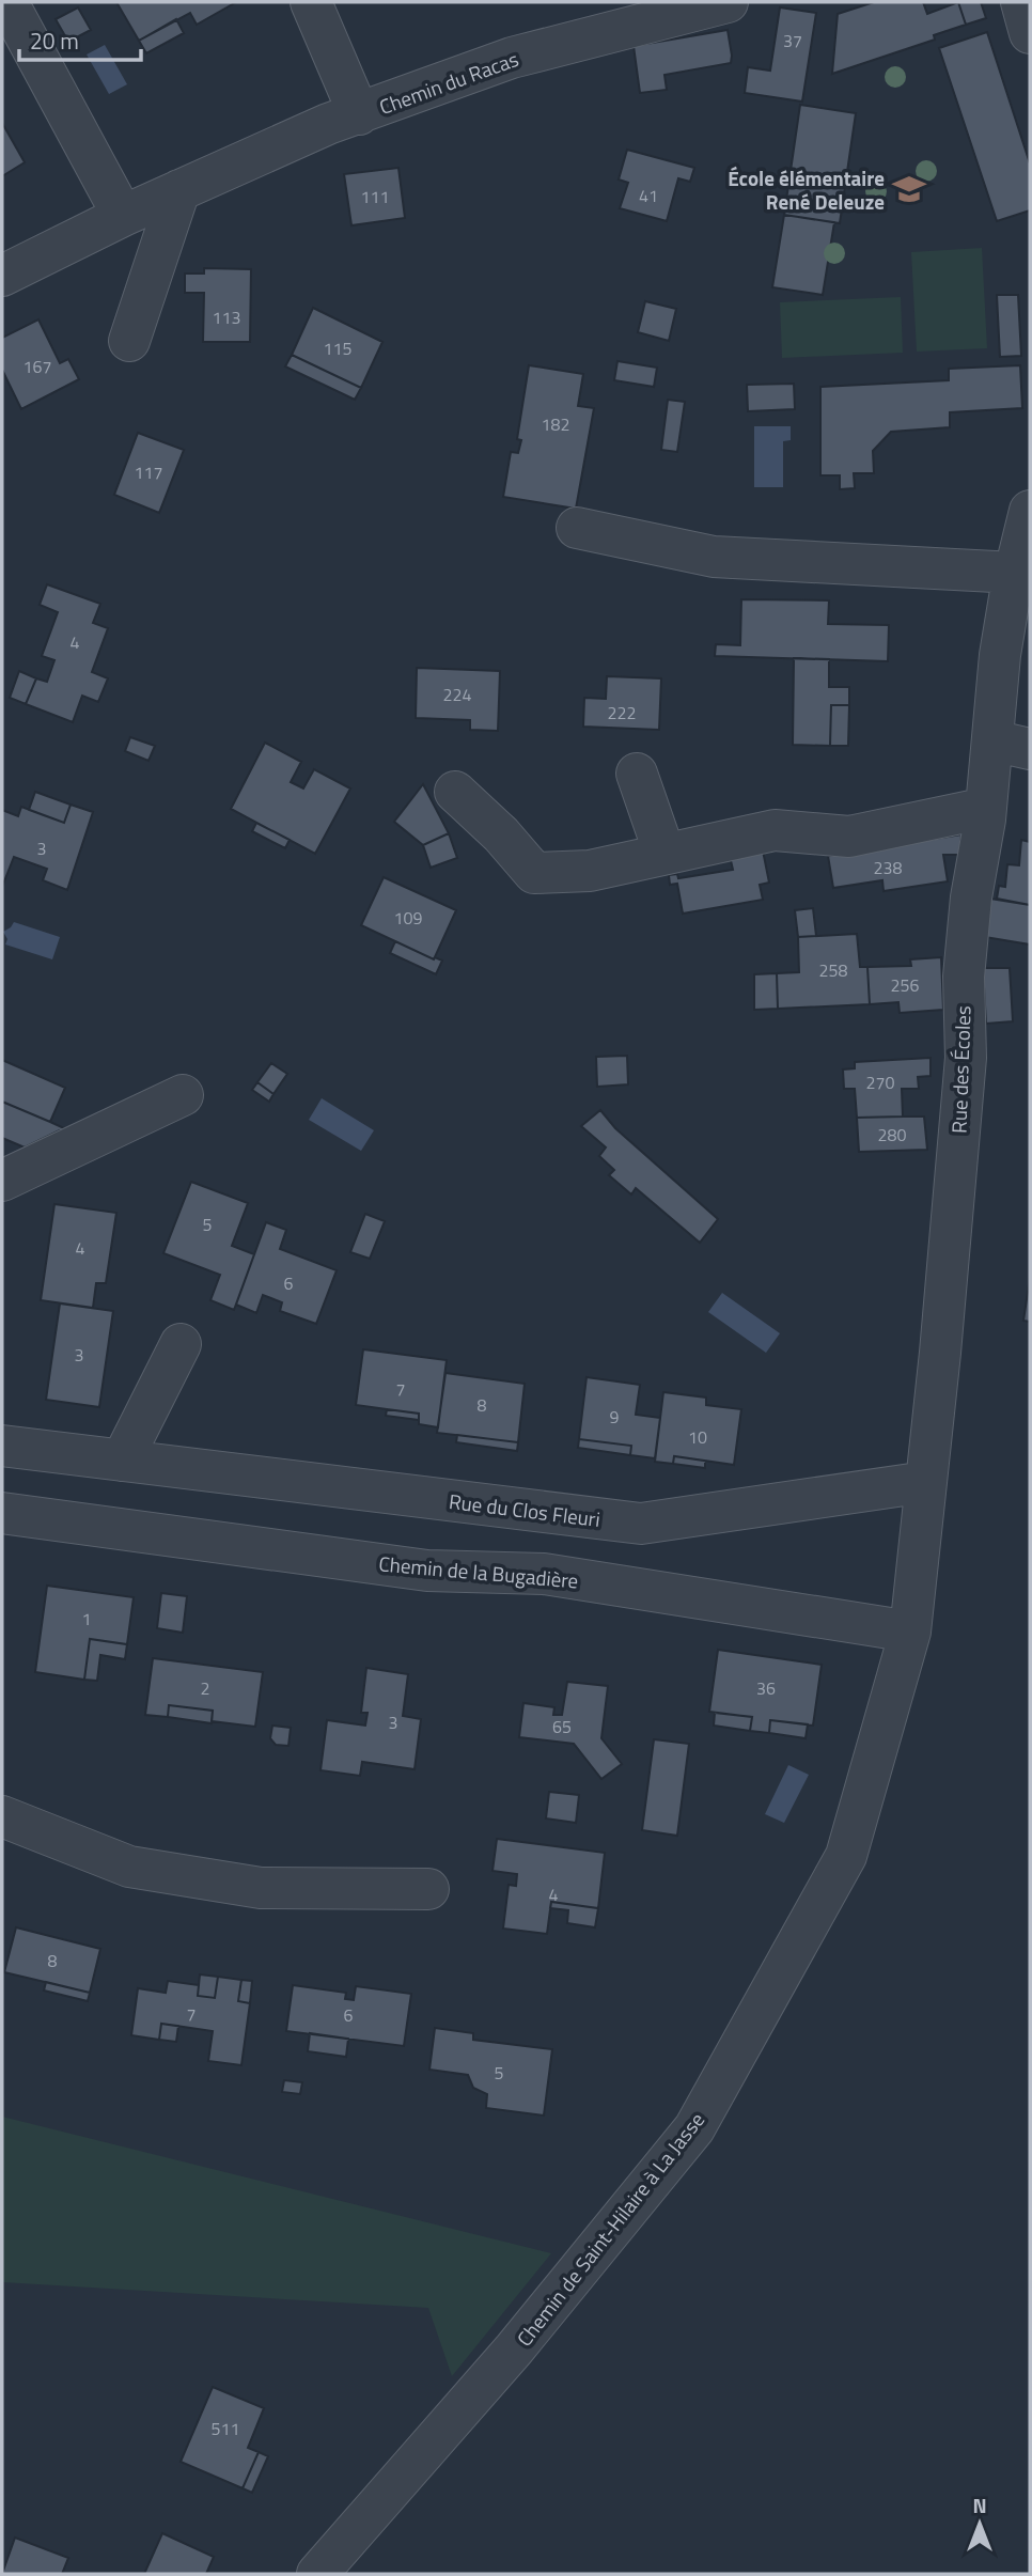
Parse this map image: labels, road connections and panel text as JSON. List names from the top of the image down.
{
  "streets": {
    "street": [
      "Chemin du Racas",
      "Rue des Écoles",
      "Rue du Clos Fleuri",
      "Chemin de la Bugadière",
      "Chemin de Saint-Hilaire à La Jasse"
    ]
  },
  "crossings": [
    ["Rue des Écoles", "Rue du Clos Fleuri"],
    ["Rue des Écoles", "Chemin de la Bugadière"],
    ["Rue des Écoles", "Chemin de Saint-Hilaire à La Jasse"],
    ["Chemin de la Bugadière", "Chemin de Saint-Hilaire à La Jasse"]
  ],
  "places": {
    "school or university": ["École élémentaire René Deleuze"]
  },
  "house_numbers": [
    "37",
    "41",
    "111",
    "113",
    "115",
    "167",
    "182",
    "117",
    "4",
    "224",
    "222",
    "3",
    "238",
    "109",
    "258",
    "256",
    "270",
    "280",
    "5",
    "4",
    "6",
    "3",
    "7",
    "8",
    "9",
    "10",
    "1",
    "2",
    "36",
    "3",
    "65",
    "4",
    "8",
    "7",
    "6",
    "5",
    "511"
  ],
  "scale_bar": "20 m",
  "north": "top"
}
